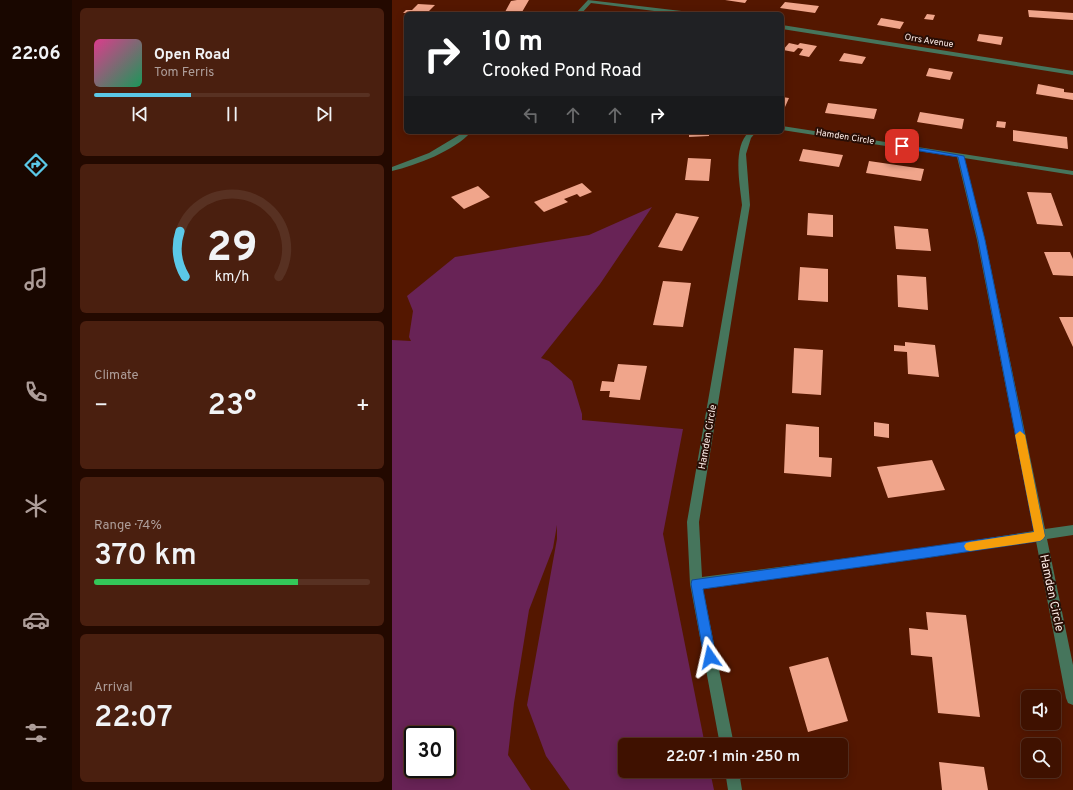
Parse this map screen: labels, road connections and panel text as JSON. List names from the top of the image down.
{
  "streets": {
    "street": ["Orrs Avenue", "Hamden Circle"]
  },
  "page": {
    "tabs": "22:06",
    "turn": ["10 m", "Crooked Pond Road"],
    "song": ["Open Road", "Tom Ferris"],
    "tile": [
      "Climate",
      ["Range · 74%", "370 km"],
      ["Arrival", "22:07"]
    ],
    "heat": ["−", "23°", "+"],
    "limit": "30",
    "trip": "22:07 · 1 min · 250 m",
    "gauge": ["29", "km/h"]
  }
}
